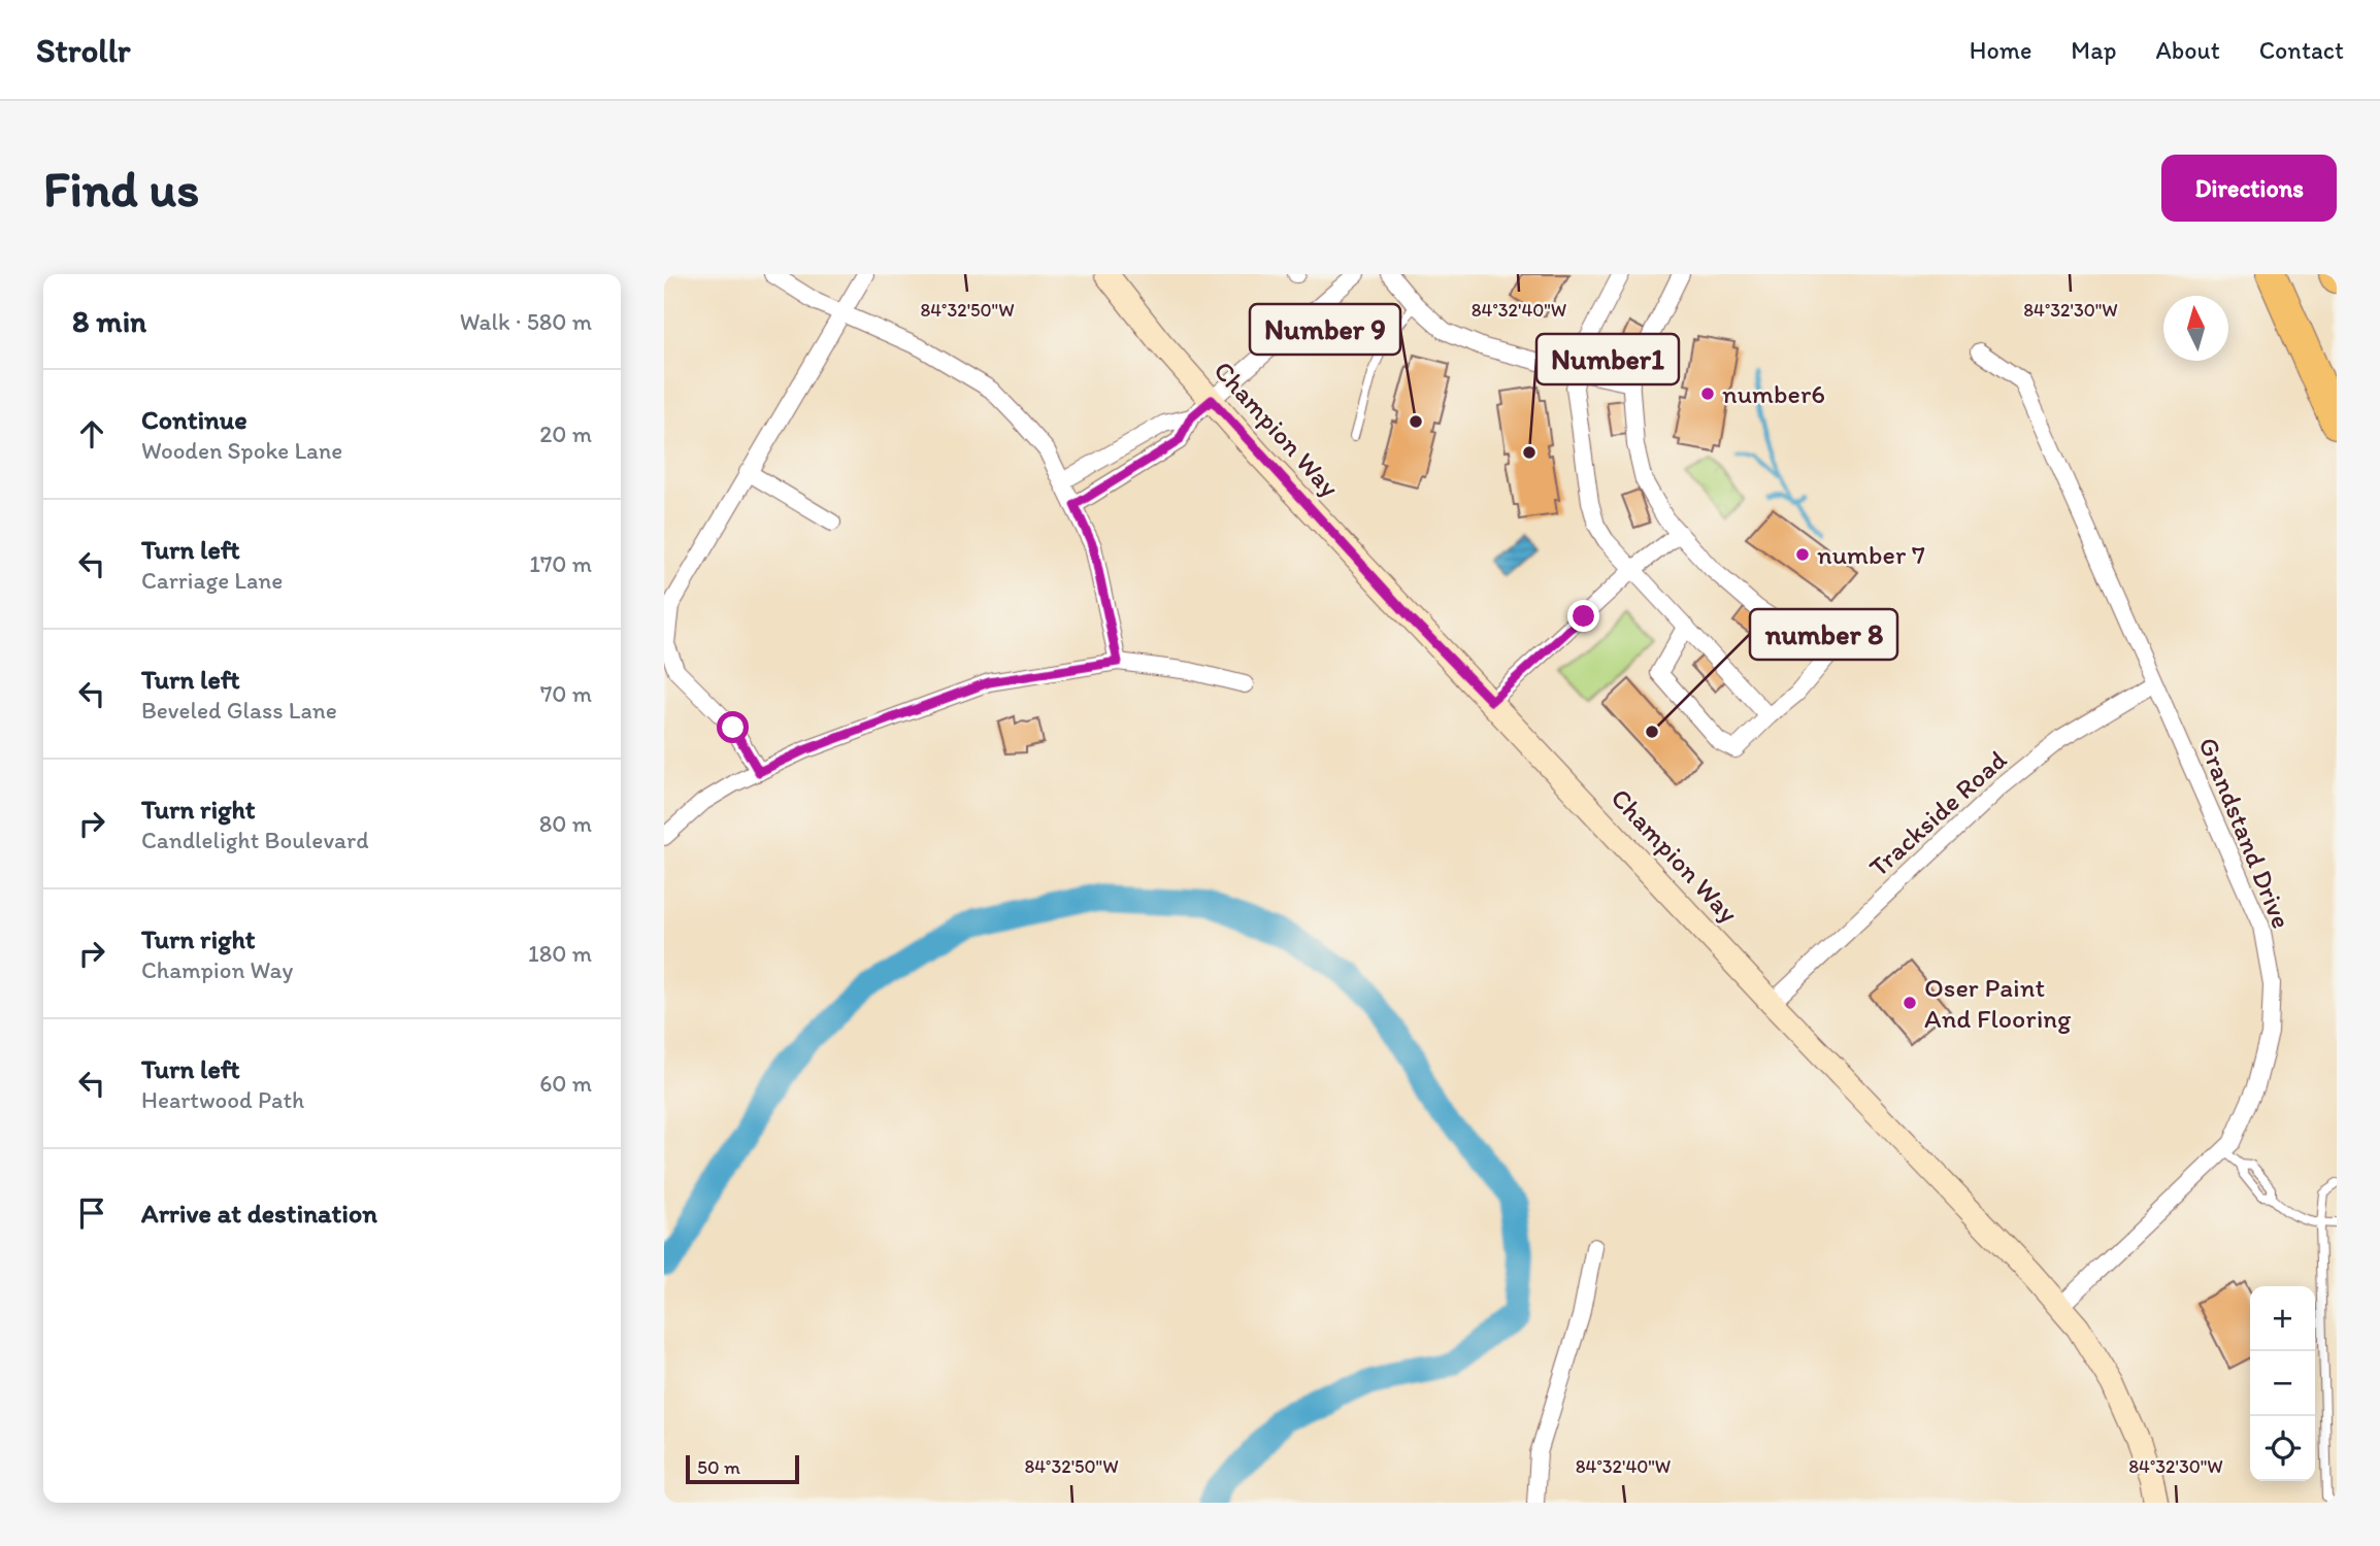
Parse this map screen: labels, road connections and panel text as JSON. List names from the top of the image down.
{
  "streets": {
    "main road": ["Champion Way"],
    "street": ["Trackside Road", "Grandstand Drive"]
  },
  "crossings": [
    ["Champion Way", "Trackside Road"],
    ["Champion Way", "Grandstand Drive"],
    ["Trackside Road", "Grandstand Drive"]
  ],
  "places": [
    "number6",
    "Number 9",
    "Number1",
    "number 7",
    "number 8",
    "Oser Paint And Flooring"
  ],
  "scale_bar": "50 m",
  "north": "top",
  "page": {
    "header": "Strollr",
    "nav": [
      "Home",
      "Map",
      "About",
      "Contact"
    ],
    "buttons": "Directions",
    "title": "Find us",
    "heading": ["8 min", "Walk · 580 m"],
    "list": [
      ["Continue", "Wooden Spoke Lane", "20 m"],
      ["Turn left", "Carriage Lane", "170 m"],
      ["Turn left", "Beveled Glass Lane", "70 m"],
      ["Turn right", "Candlelight Boulevard", "80 m"],
      ["Turn right", "Champion Way", "180 m"],
      ["Turn left", "Heartwood Path", "60 m"],
      "Arrive at destination"
    ],
    "map_buttons": ["+", "−"],
    "scale": "50 m"
  },
  "coordinates": ["84°32'50\"W", "84°32'40\"W", "84°32'30\"W"]
}
